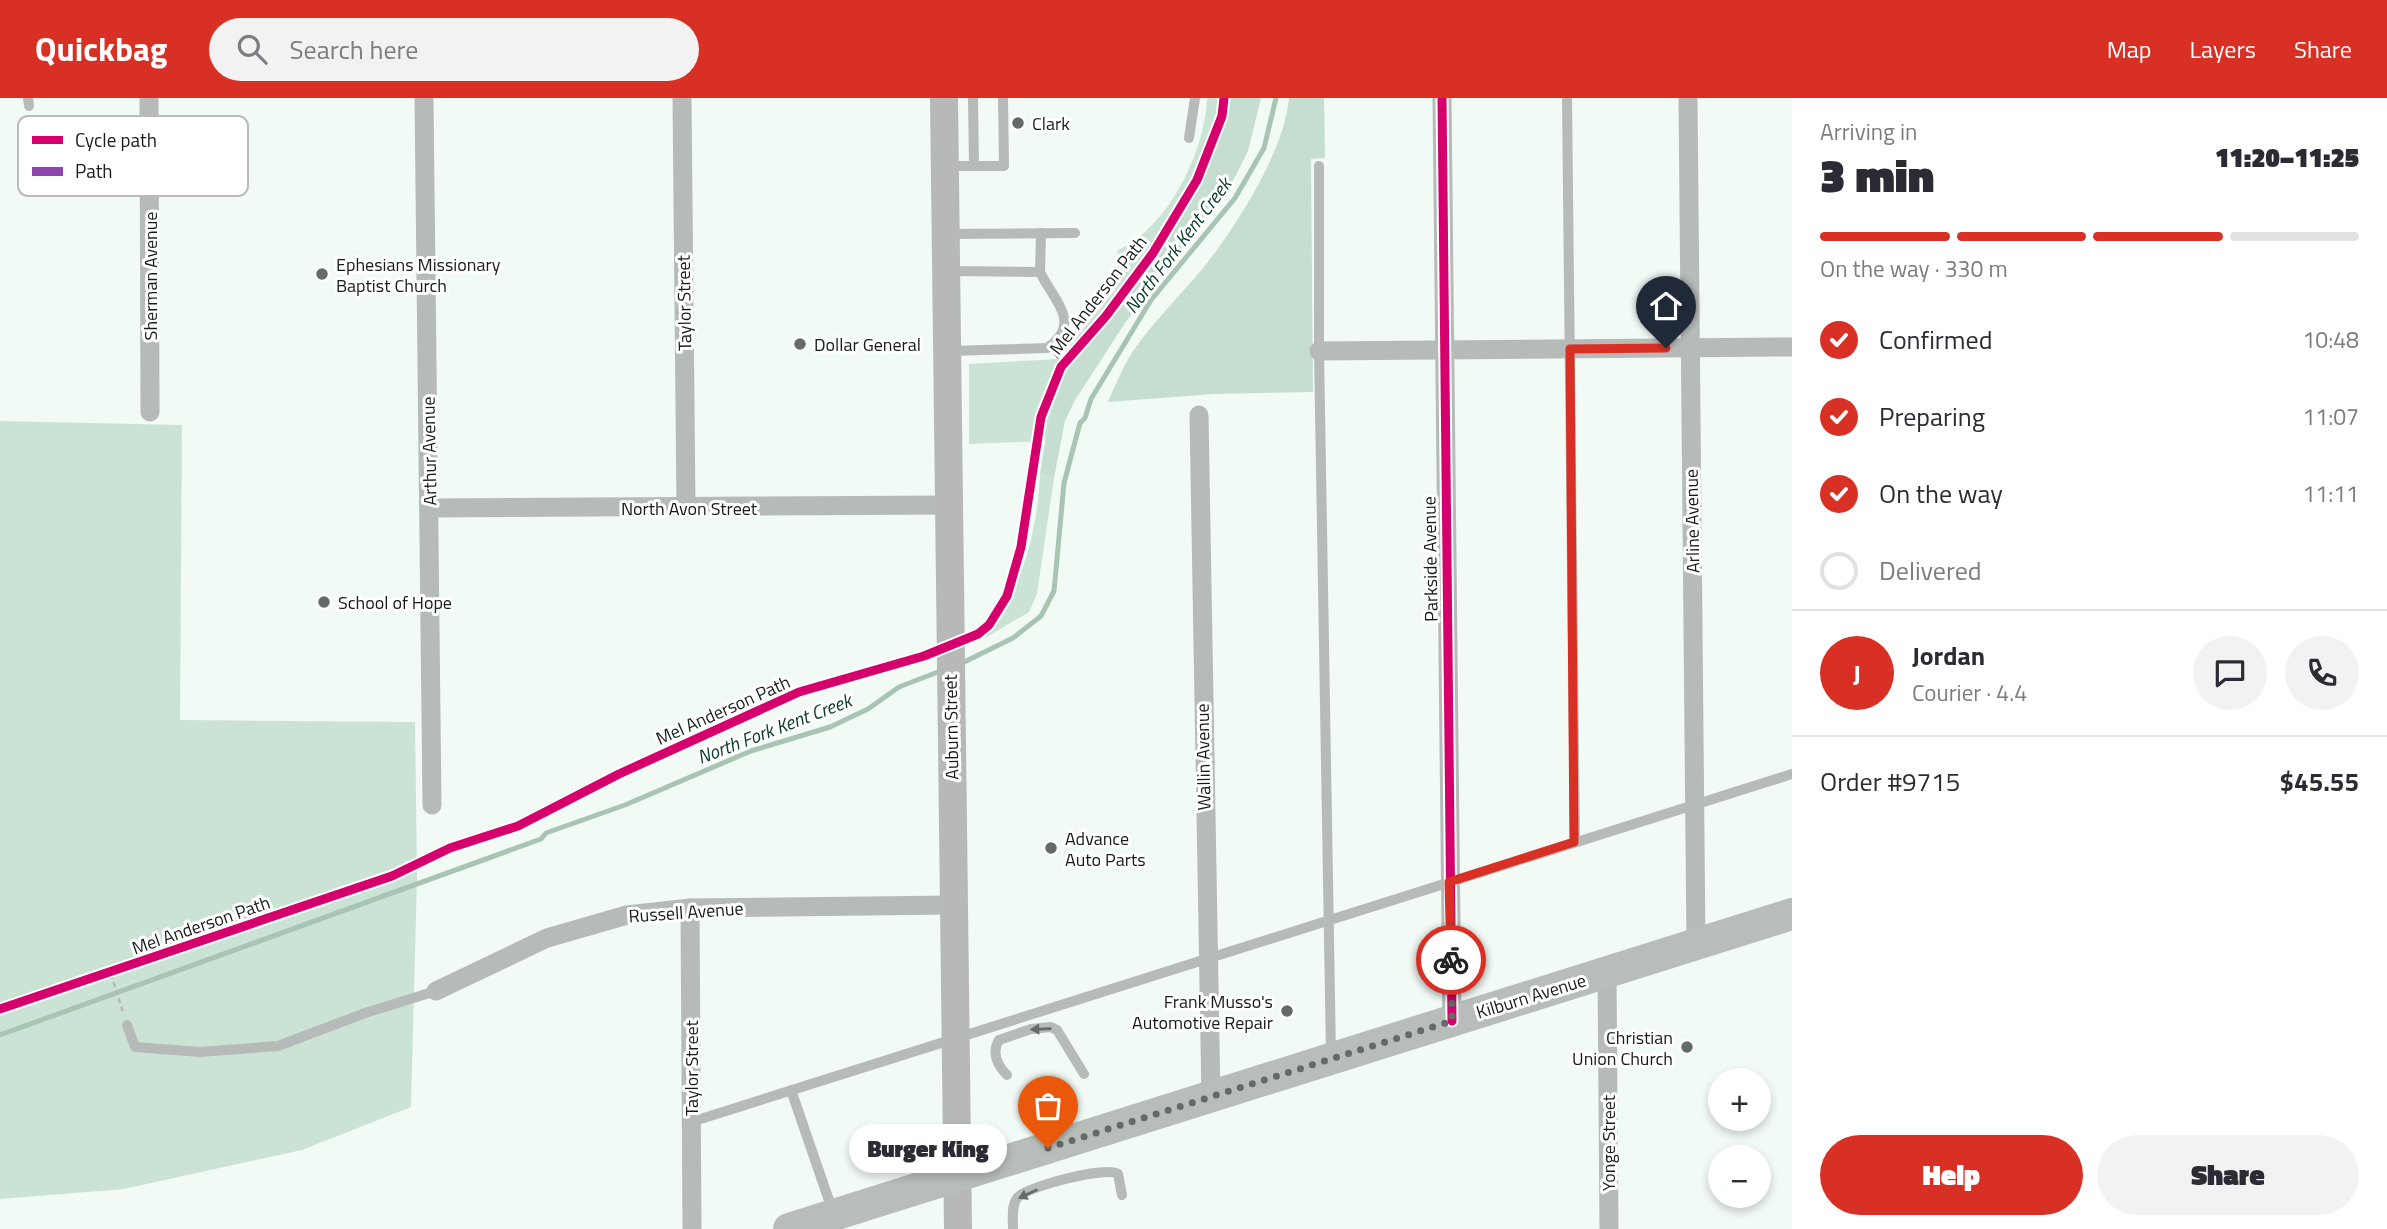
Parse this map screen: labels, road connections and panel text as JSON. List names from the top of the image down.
{
  "streets": {
    "main road": ["Auburn Street", "Kilburn Avenue"],
    "street": [
      "Sherman Avenue",
      "Taylor Street",
      "Arthur Avenue",
      "North Avon Street",
      "Arline Avenue",
      "Parkside Avenue",
      "Wallin Avenue",
      "Russell Avenue",
      "Yonge Street"
    ],
    "cycle path": ["Mel Anderson Path"]
  },
  "crossings": [
    ["Taylor Street", "North Avon Street"],
    ["Taylor Street", "Russell Avenue"],
    ["Arthur Avenue", "North Avon Street"],
    ["North Avon Street", "Auburn Street"],
    ["Arline Avenue", "Kilburn Avenue"],
    ["Parkside Avenue", "Kilburn Avenue"],
    ["Auburn Street", "Russell Avenue"],
    ["Auburn Street", "Kilburn Avenue"],
    ["Wallin Avenue", "Kilburn Avenue"],
    ["Kilburn Avenue", "Yonge Street"]
  ],
  "water": ["North Fork Kent Creek"],
  "places": [
    "Clark",
    "Ephesians Missionary Baptist Church",
    "Dollar General",
    "School of Hope",
    "Advance Auto Parts",
    "Frank Musso's Automotive Repair",
    "Christian Union Church",
    "Burger King"
  ],
  "legend": ["Cycle path", "Path"],
  "page": {
    "header": "Quickbag",
    "search": "Search here",
    "nav": ["Map", "Layers", "Share"],
    "heading": ["3 min", "Arriving in", "11:20–11:25"],
    "panel": [
      "Jordan",
      "Courier · 4.4",
      "Order #9715",
      "$45.55"
    ],
    "bar": "On the way · 330 m",
    "list": [
      ["Confirmed", "10:48"],
      ["Preparing", "11:07"],
      ["On the way", "11:11"],
      "Delivered"
    ],
    "round": "J",
    "map_buttons": ["+", "−"],
    "buttons": ["Help", "Share"],
    "bubble": "Burger King"
  }
}
